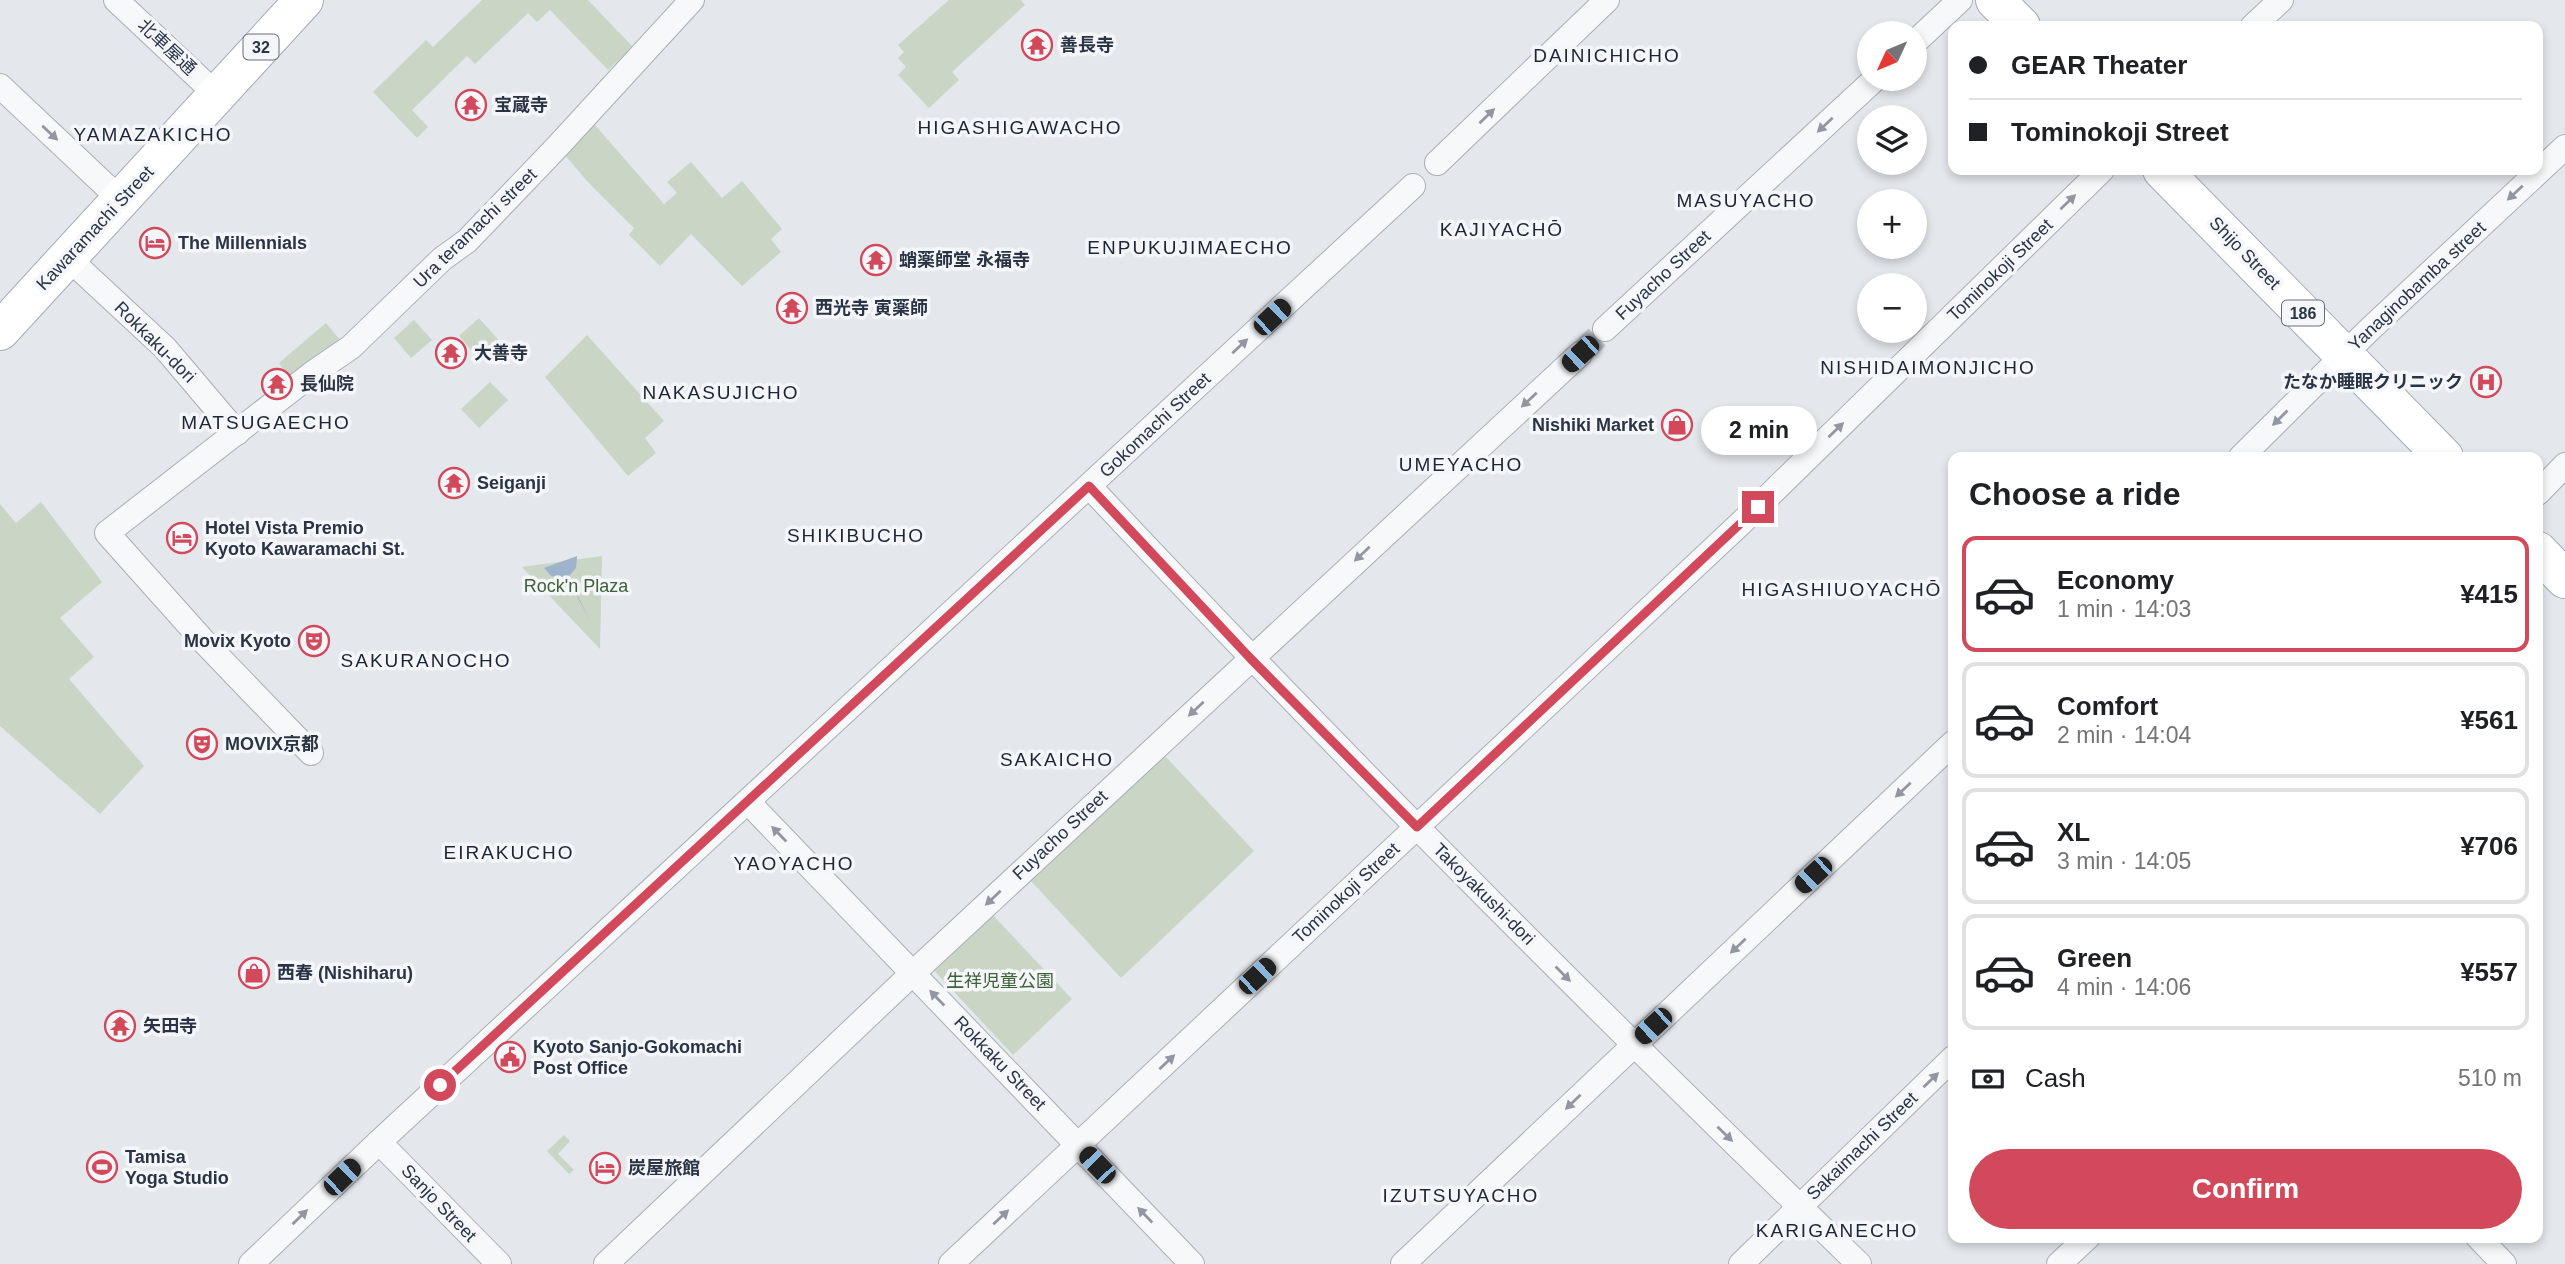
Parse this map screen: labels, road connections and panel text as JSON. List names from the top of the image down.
{
  "streets": {
    "main road": [
      "32",
      "Kawaramachi Street",
      "Shijo Street",
      "186"
    ],
    "street": [
      "北車屋通",
      "Ura teramachi street",
      "Tominokoji Street",
      "Fuyacho Street",
      "Yanaginobamba street",
      "Rokkaku-dori",
      "Gokomachi Street",
      "Takoyakushi-dori",
      "Rokkaku Street",
      "Sakaimachi Street",
      "Sanjo Street"
    ]
  },
  "crossings": [
    ["北車屋通", "Kawaramachi Street"],
    ["Kawaramachi Street", "Rokkaku-dori"],
    ["Ura teramachi street", "Rokkaku-dori"],
    ["Shijo Street", "Yanaginobamba street"],
    ["Tominokoji Street", "Takoyakushi-dori"],
    ["Tominokoji Street", "Rokkaku Street"],
    ["Fuyacho Street", "Takoyakushi-dori"],
    ["Fuyacho Street", "Rokkaku Street"],
    ["Gokomachi Street", "Takoyakushi-dori"],
    ["Gokomachi Street", "Rokkaku Street"],
    ["Gokomachi Street", "Sanjo Street"],
    ["Takoyakushi-dori", "Sakaimachi Street"]
  ],
  "one_way": [
    "Tominokoji Street",
    "Fuyacho Street",
    "Yanaginobamba street",
    "Gokomachi Street",
    "Takoyakushi-dori",
    "Rokkaku Street",
    "Sakaimachi Street"
  ],
  "districts": [
    "DAINICHICHO",
    "HIGASHIGAWACHO",
    "YAMAZAKICHO",
    "MASUYACHO",
    "KAJIYACHŌ",
    "ENPUKUJIMAECHO",
    "NISHIDAIMONJICHO",
    "NAKASUJICHO",
    "MATSUGAECHO",
    "UMEYACHO",
    "SHIKIBUCHO",
    "HIGASHIUOYACHŌ",
    "SAKURANOCHO",
    "SAKAICHO",
    "EIRAKUCHO",
    "YAOYACHO",
    "IZUTSUYACHO",
    "KARIGANECHO"
  ],
  "parks": ["Rock'n Plaza", "生祥児童公園"],
  "places": {
    "temple": [
      "善長寺",
      "宝蔵寺",
      "蛸薬師堂 永福寺",
      "西光寺 寅薬師",
      "大善寺",
      "長仙院",
      "Seiganji",
      "矢田寺"
    ],
    "hotel": ["The Millennials", "Hotel Vista Premio Kyoto Kawaramachi St.", "炭屋旅館"],
    "hospital": ["たなか睡眠クリニック"],
    "shop": ["Nishiki Market", "西春 (Nishiharu)"],
    "theatre": ["Movix Kyoto", "MOVIX京都"],
    "public building": ["Kyoto Sanjo-Gokomachi Post Office"],
    "sports": ["Tamisa Yoga Studio"]
  },
  "north": "bottom left",
  "page": {
    "map_buttons": ["+", "−"],
    "banner": ["GEAR Theater", "Tominokoji Street"],
    "bubble": "2 min",
    "heading": "Choose a ride",
    "list": [
      {
        "name": "Economy",
        "note": "1 min · 14:03",
        "value": "¥415"
      },
      {
        "name": "Comfort",
        "note": "2 min · 14:04",
        "value": "¥561"
      },
      {
        "name": "XL",
        "note": "3 min · 14:05",
        "value": "¥706"
      },
      {
        "name": "Green",
        "note": "4 min · 14:06",
        "value": "¥557"
      }
    ],
    "pay": ["Cash", "510 m"],
    "buttons": "Confirm"
  }
}
